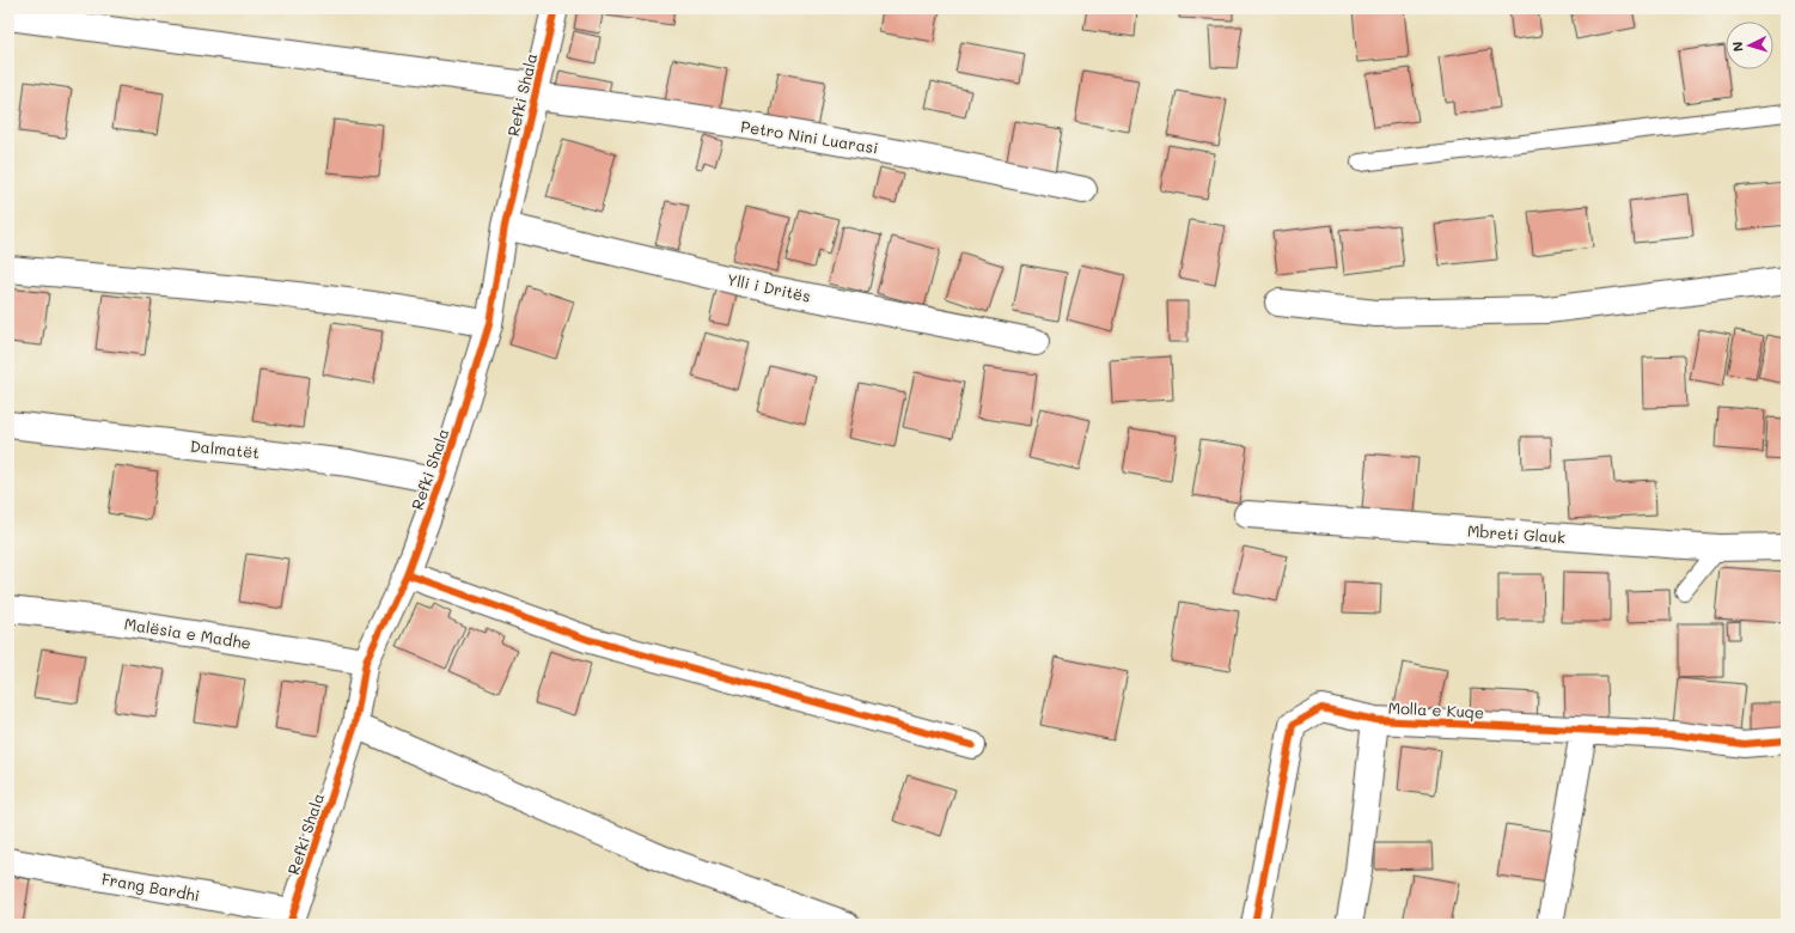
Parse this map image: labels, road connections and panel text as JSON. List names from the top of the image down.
{
  "streets": {
    "street": [
      "Refki Shala",
      "Petro Nini Luarasi",
      "Ylli i Dritës",
      "Dalmatët",
      "Mbreti Glauk",
      "Malësia e Madhe",
      "Molla e Kuqe",
      "Frang Bardhi"
    ]
  },
  "crossings": [
    ["Refki Shala", "Petro Nini Luarasi"],
    ["Refki Shala", "Ylli i Dritës"],
    ["Refki Shala", "Dalmatët"],
    ["Refki Shala", "Malësia e Madhe"],
    ["Refki Shala", "Frang Bardhi"]
  ],
  "north": "left"
}
